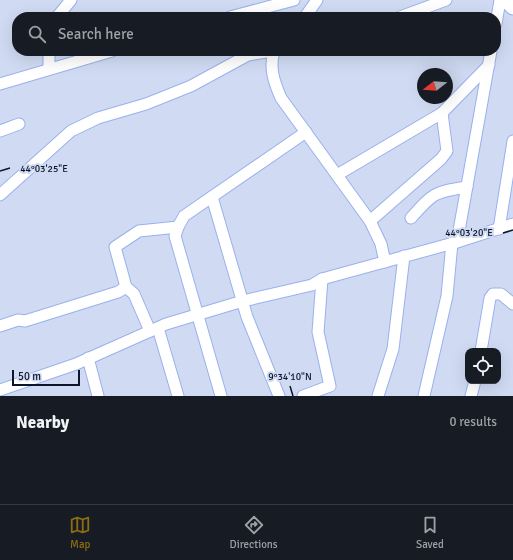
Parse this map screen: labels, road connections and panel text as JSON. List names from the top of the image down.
{
  "scale_bar": "50 m",
  "north": "left",
  "page": {
    "search": "Search here",
    "scale": "50 m",
    "heading": ["Nearby", "0 results"],
    "nav": ["Map", "Directions", "Saved"]
  },
  "coordinates": ["44°03'25\"E", "44°03'20\"E", "9°34'10\"N"]
}
